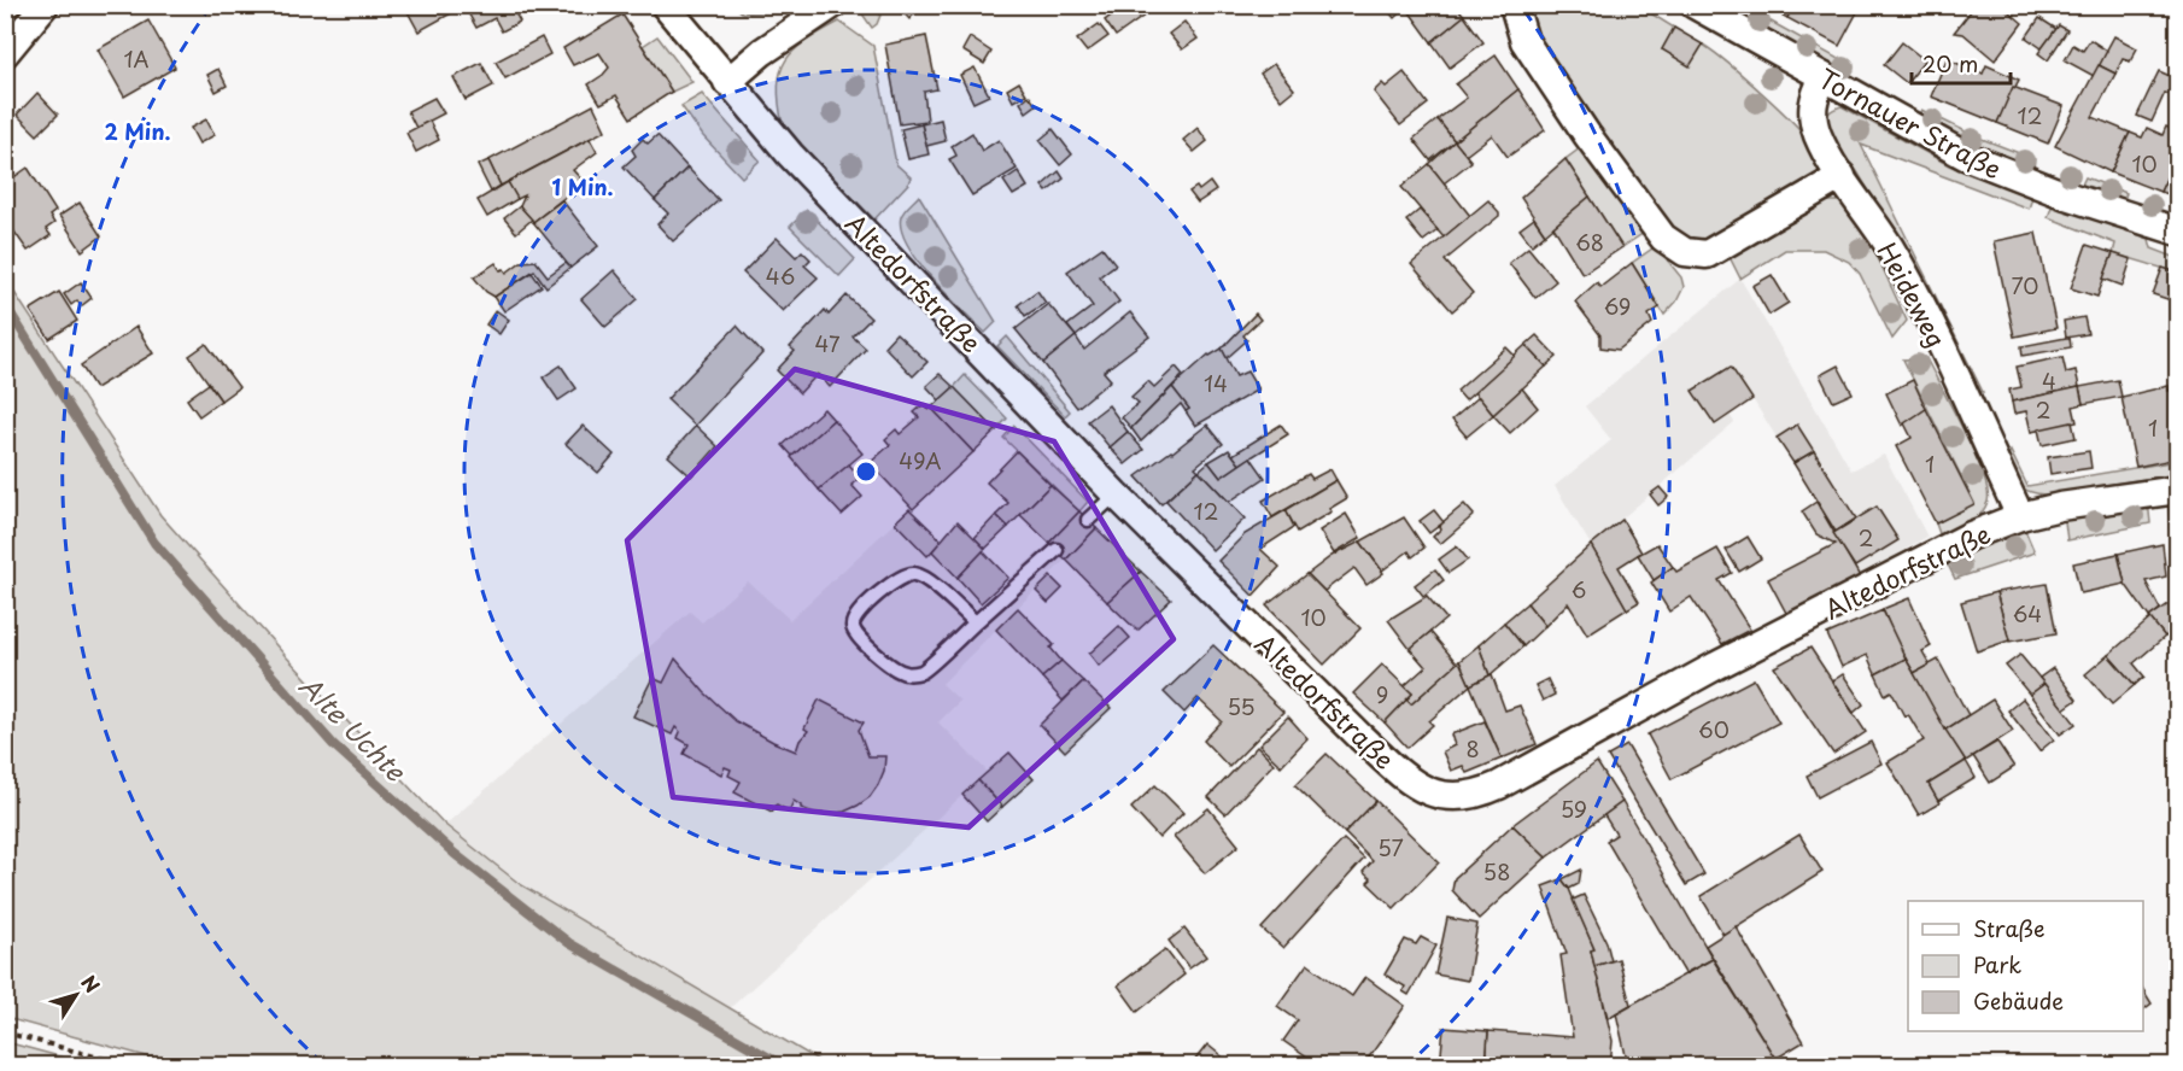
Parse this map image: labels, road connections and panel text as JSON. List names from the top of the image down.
{
  "streets": {
    "street": ["Tornauer Straße", "Altedorfstraße", "Heideweg"]
  },
  "crossings": [
    ["Tornauer Straße", "Heideweg"],
    ["Altedorfstraße", "Heideweg"]
  ],
  "water": ["Alte Uchte"],
  "house_numbers": [
    "1A",
    "12",
    "10",
    "68",
    "46",
    "70",
    "69",
    "47",
    "4",
    "14",
    "2",
    "1",
    "49A",
    "1",
    "12",
    "2",
    "6",
    "64",
    "10",
    "9",
    "55",
    "60",
    "8",
    "59",
    "57",
    "58"
  ],
  "legend": ["Straße", "Park", "Gebäude"],
  "scale_bar": "20 m",
  "north": "top right",
  "rings": ["2 Min.", "1 Min."]
}
